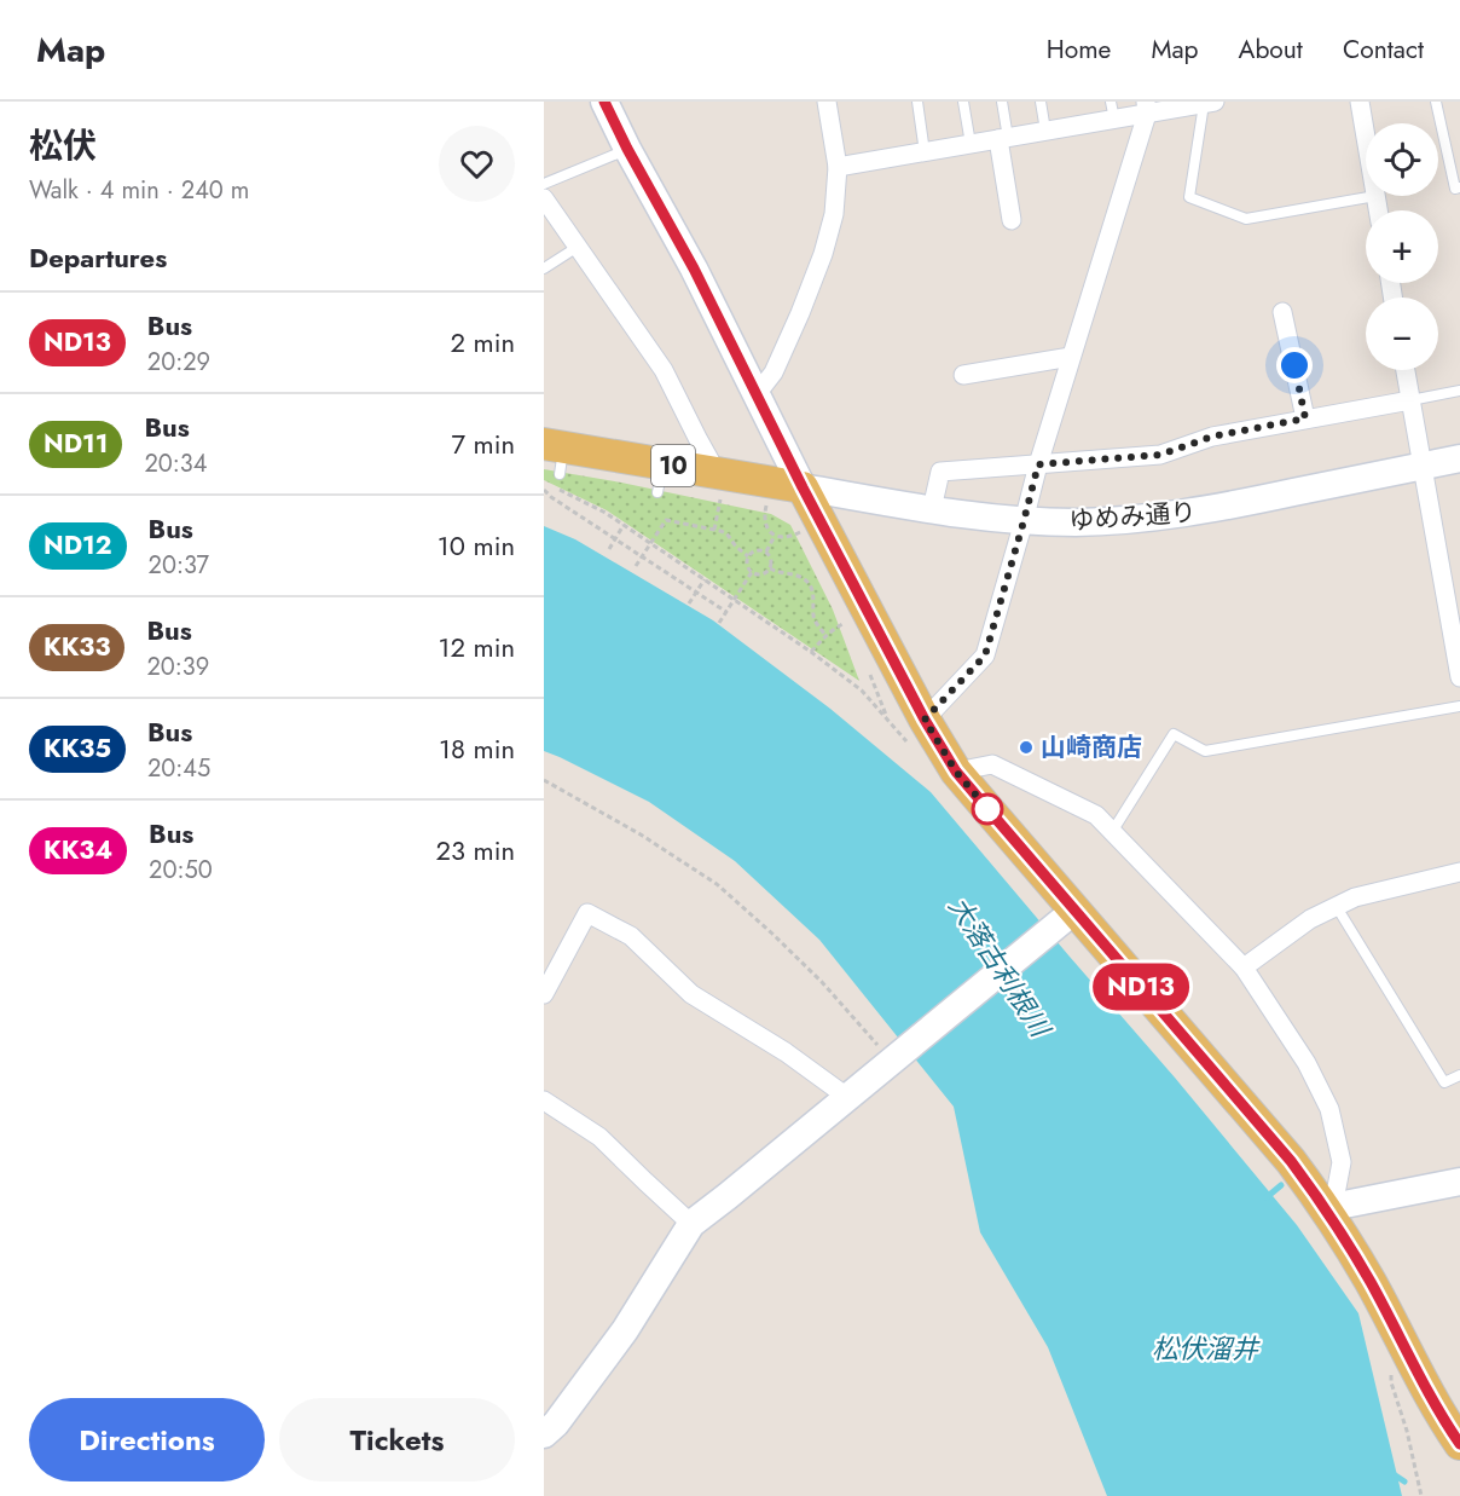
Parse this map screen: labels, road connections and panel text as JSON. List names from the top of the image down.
{
  "streets": {
    "main road": ["10"],
    "street": ["ゆめみ通り"]
  },
  "crossings": [
    ["10", "ゆめみ通り"]
  ],
  "water": ["大落古利根川", "松伏溜井"],
  "places": ["山崎商店"],
  "lines": ["bus line ND13"],
  "page": {
    "header": "Map",
    "nav": [
      "Home",
      "Map",
      "About",
      "Contact"
    ],
    "heading": [
      ["松伏", "Walk · 4 min · 240 m"],
      "Departures"
    ],
    "on_map": "ND13",
    "map_buttons": ["+", "−"],
    "list": [
      {
        "mark": "ND13",
        "name": "Bus",
        "note": "20:29",
        "value": "2 min"
      },
      {
        "mark": "ND11",
        "name": "Bus",
        "note": "20:34",
        "value": "7 min"
      },
      {
        "mark": "ND12",
        "name": "Bus",
        "note": "20:37",
        "value": "10 min"
      },
      {
        "mark": "KK33",
        "name": "Bus",
        "note": "20:39",
        "value": "12 min"
      },
      {
        "mark": "KK35",
        "name": "Bus",
        "note": "20:45",
        "value": "18 min"
      },
      {
        "mark": "KK34",
        "name": "Bus",
        "note": "20:50",
        "value": "23 min"
      }
    ],
    "buttons": ["Directions", "Tickets"]
  }
}
